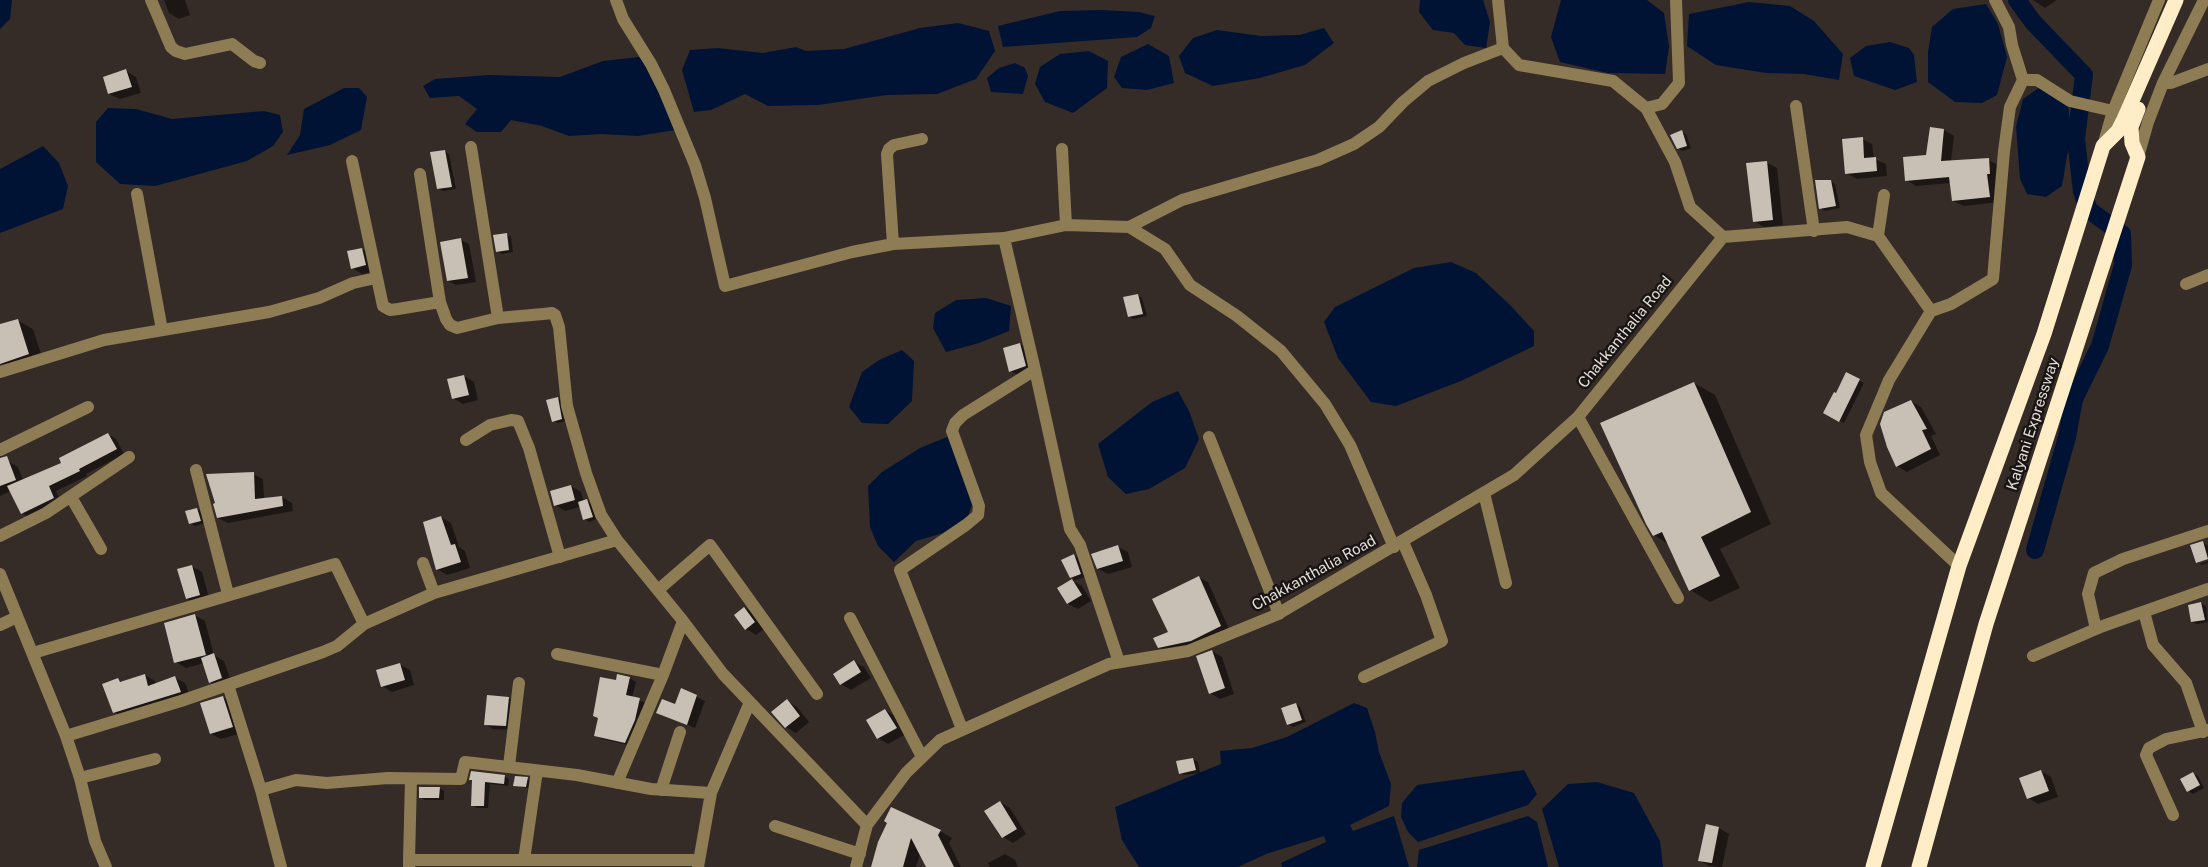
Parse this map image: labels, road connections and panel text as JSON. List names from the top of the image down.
{
  "streets": {
    "highway": ["Kalyani Expressway"],
    "street": ["Chakkanthalia Road"]
  }
}
